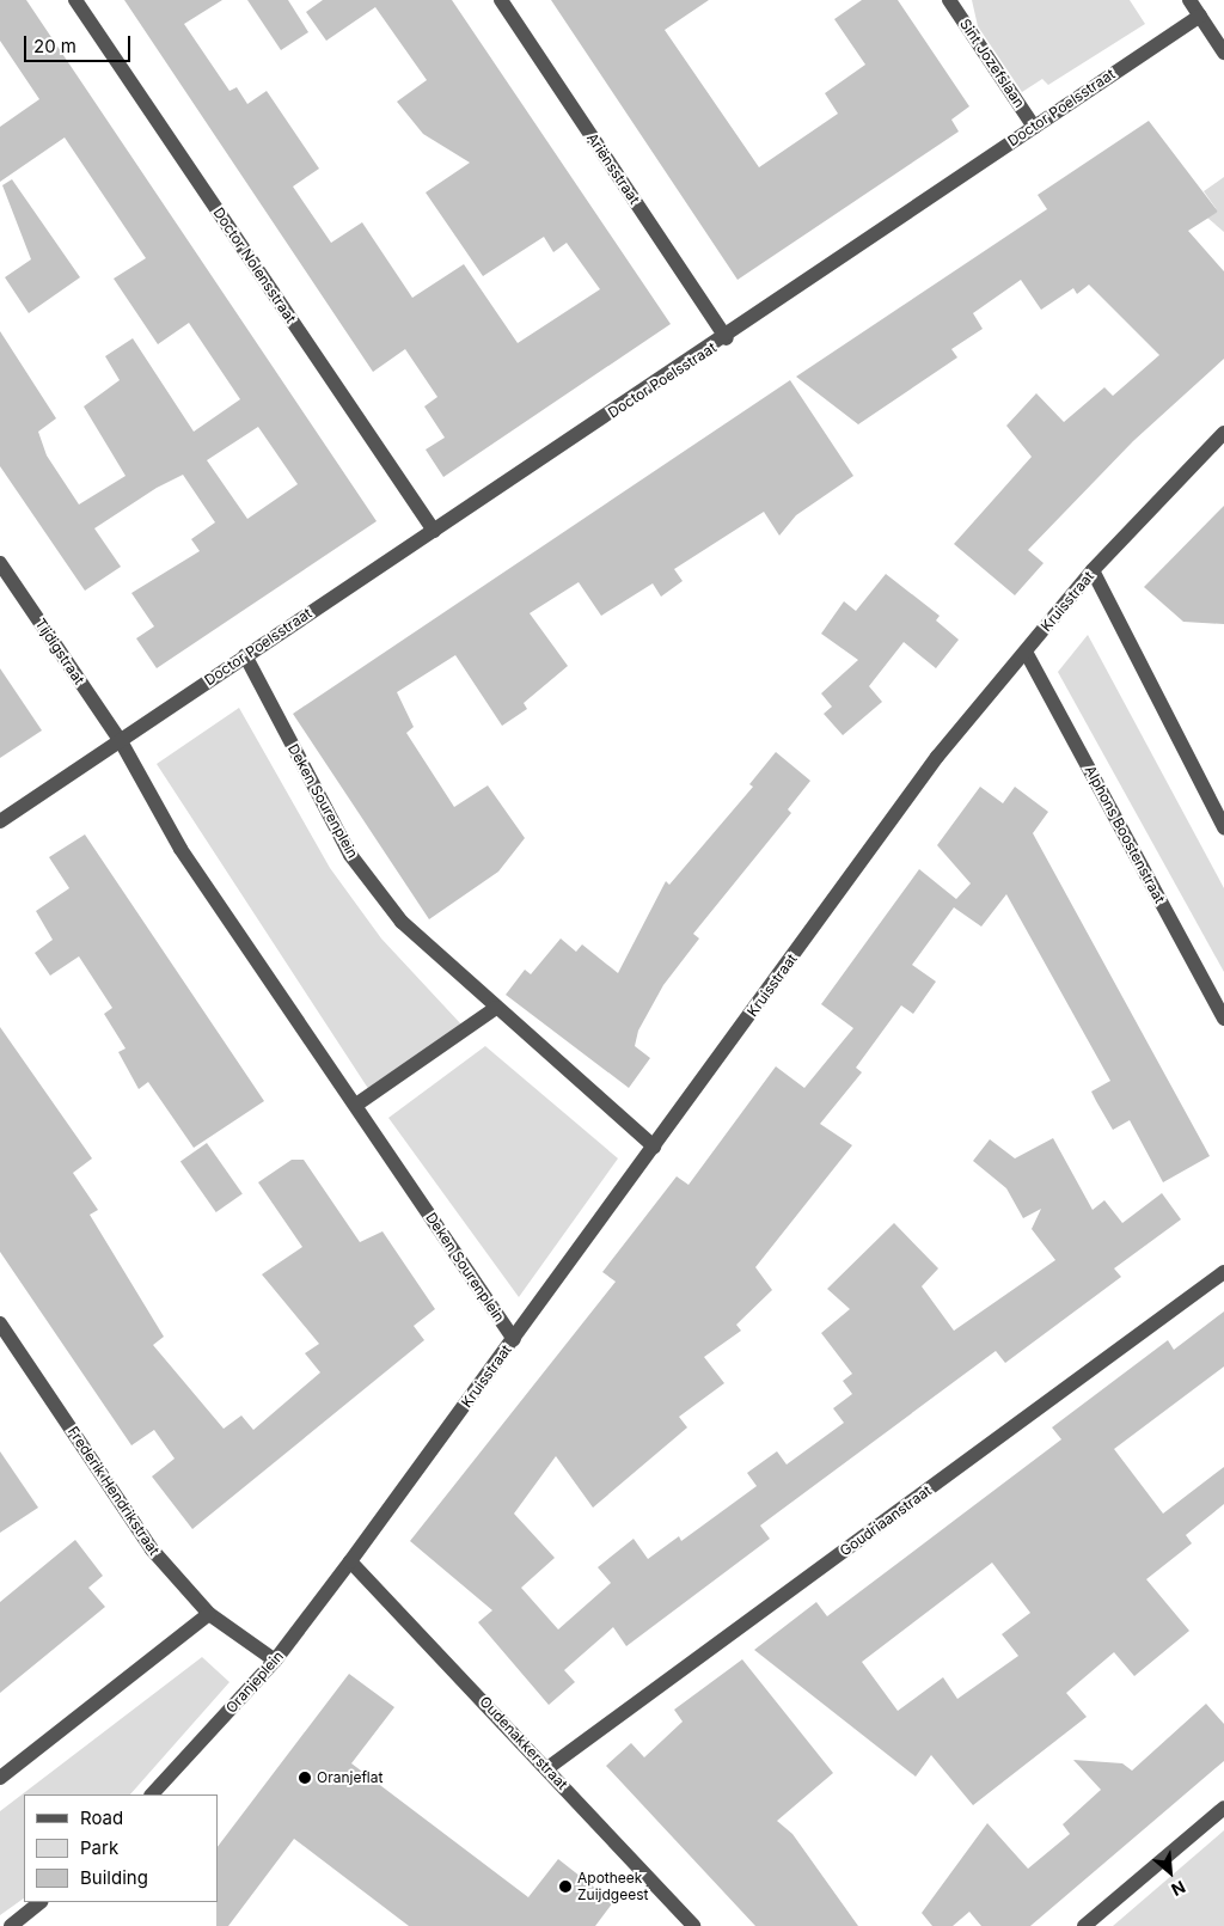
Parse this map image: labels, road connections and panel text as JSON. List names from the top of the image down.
{
  "streets": {
    "street": [
      "Sint Jozefslaan",
      "Doctor Poelsstraat",
      "Ariënsstraat",
      "Doctor Nolensstraat",
      "Kruisstraat",
      "Tijdigstraat",
      "Deken Sourenplein",
      "Alphons Boostenstraat",
      "Frederik Hendrikstraat",
      "Goudriaanstraat",
      "Oranjeplein",
      "Oudenakkerstraat"
    ]
  },
  "crossings": [
    ["Sint Jozefslaan", "Doctor Poelsstraat"],
    ["Doctor Poelsstraat", "Ariënsstraat"],
    ["Doctor Poelsstraat", "Doctor Nolensstraat"],
    ["Doctor Poelsstraat", "Tijdigstraat"],
    ["Doctor Poelsstraat", "Deken Sourenplein"],
    ["Kruisstraat", "Deken Sourenplein"],
    ["Kruisstraat", "Alphons Boostenstraat"],
    ["Kruisstraat", "Oranjeplein"],
    ["Kruisstraat", "Oudenakkerstraat"],
    ["Tijdigstraat", "Deken Sourenplein"],
    ["Frederik Hendrikstraat", "Oranjeplein"],
    ["Goudriaanstraat", "Oudenakkerstraat"],
    ["Oranjeplein", "Oudenakkerstraat"]
  ],
  "places": ["Oranjeflat", "Apotheek Zuijdgeest"],
  "legend": ["Road", "Park", "Building"],
  "scale_bar": "20 m",
  "north": "bottom right"
}
